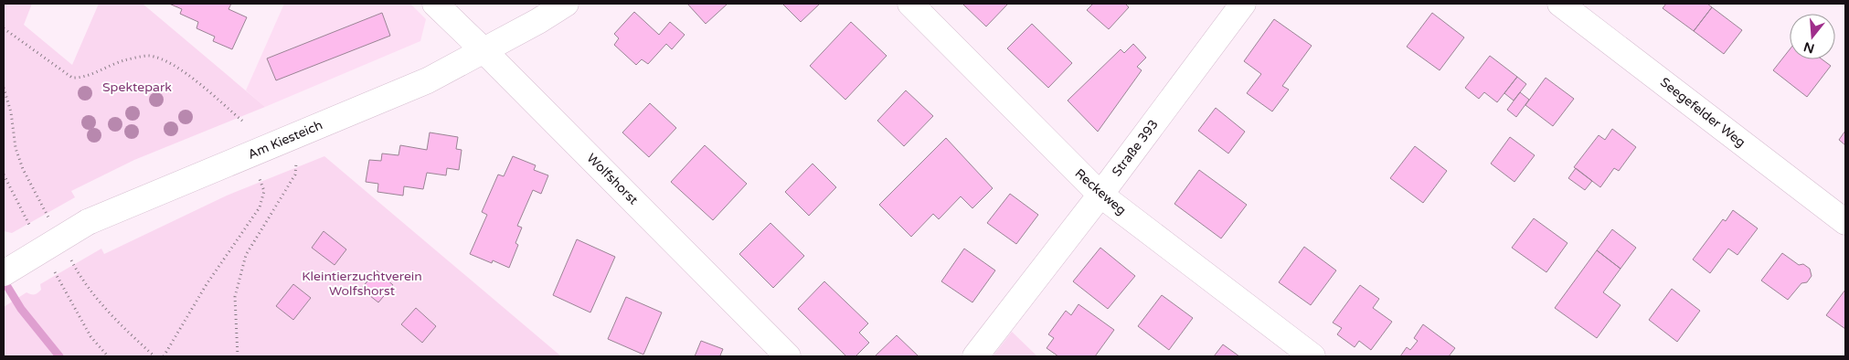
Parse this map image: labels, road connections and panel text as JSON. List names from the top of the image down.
{
  "streets": {
    "street": [
      "Seegefelder Weg",
      "Am Kiesteich",
      "Straße 393",
      "Wolfshorst",
      "Reckeweg"
    ]
  },
  "crossings": [
    ["Am Kiesteich", "Wolfshorst"],
    ["Straße 393", "Reckeweg"]
  ],
  "parks": ["Spektepark", "Kleintierzuchtverein Wolfshorst"],
  "north": "bottom"
}
